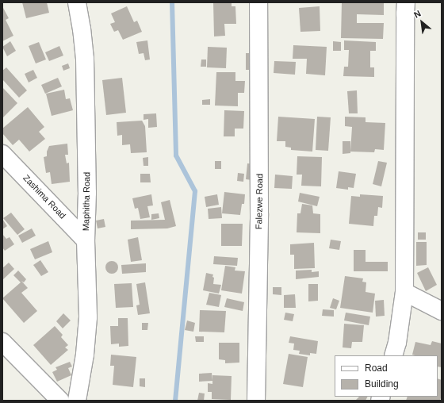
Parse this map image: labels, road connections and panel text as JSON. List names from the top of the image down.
{
  "streets": {
    "street": ["Zashima Road", "Maphitha Road", "Falezwe Road"]
  },
  "crossings": [
    ["Zashima Road", "Maphitha Road"]
  ],
  "legend": ["Road", "Building"],
  "north": "top left"
}
